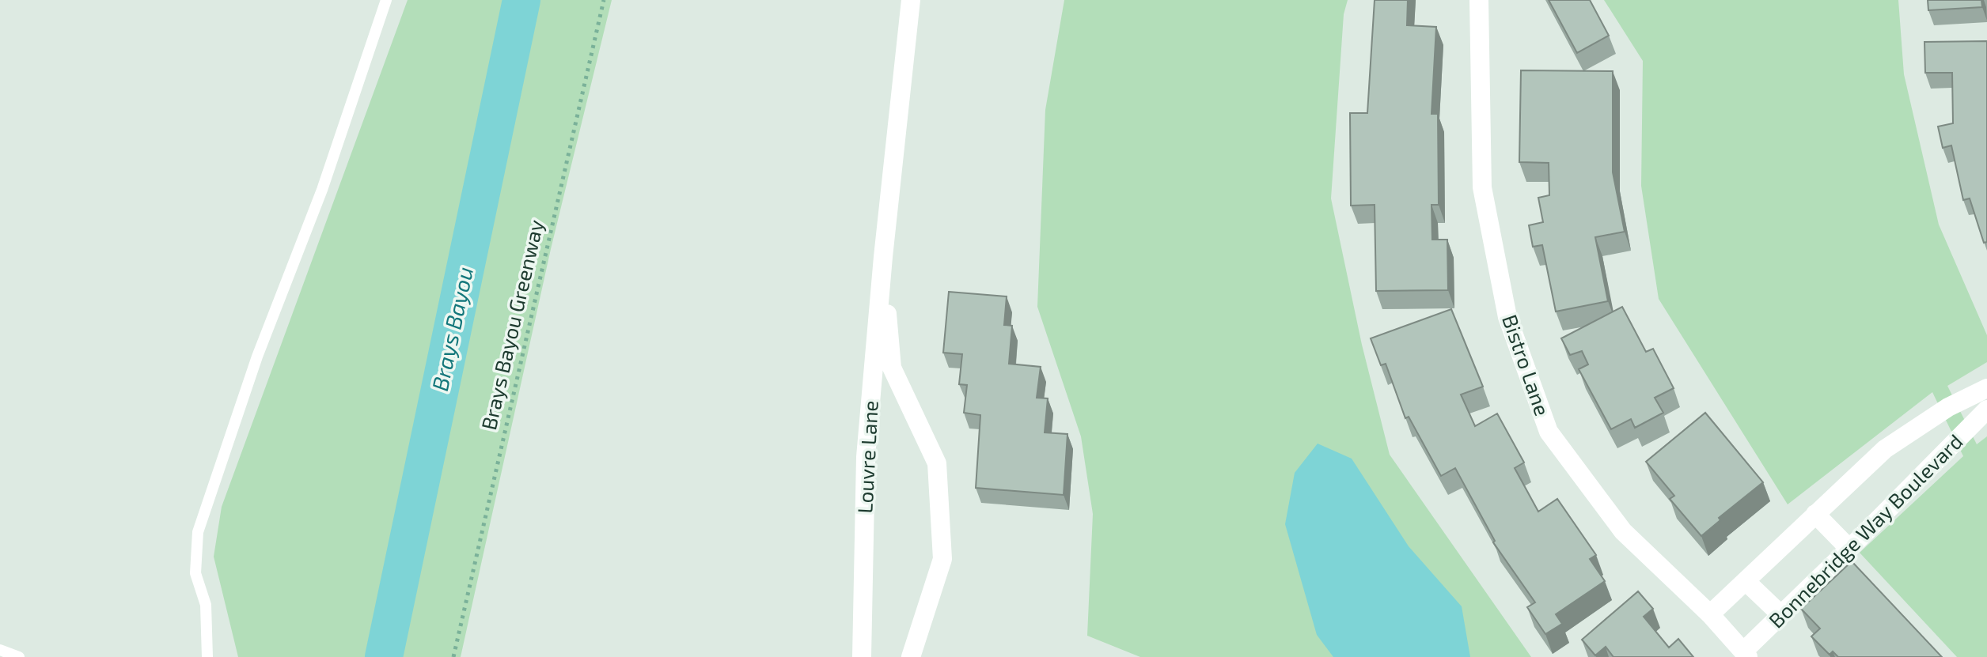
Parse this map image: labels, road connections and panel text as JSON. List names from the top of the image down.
{
  "streets": {
    "street": ["Bistro Lane", "Louvre Lane", "Bonnebridge Way Boulevard"],
    "path": ["Brays Bayou Greenway"]
  },
  "crossings": [
    ["Bistro Lane", "Bonnebridge Way Boulevard"]
  ],
  "water": ["Brays Bayou"]
}
